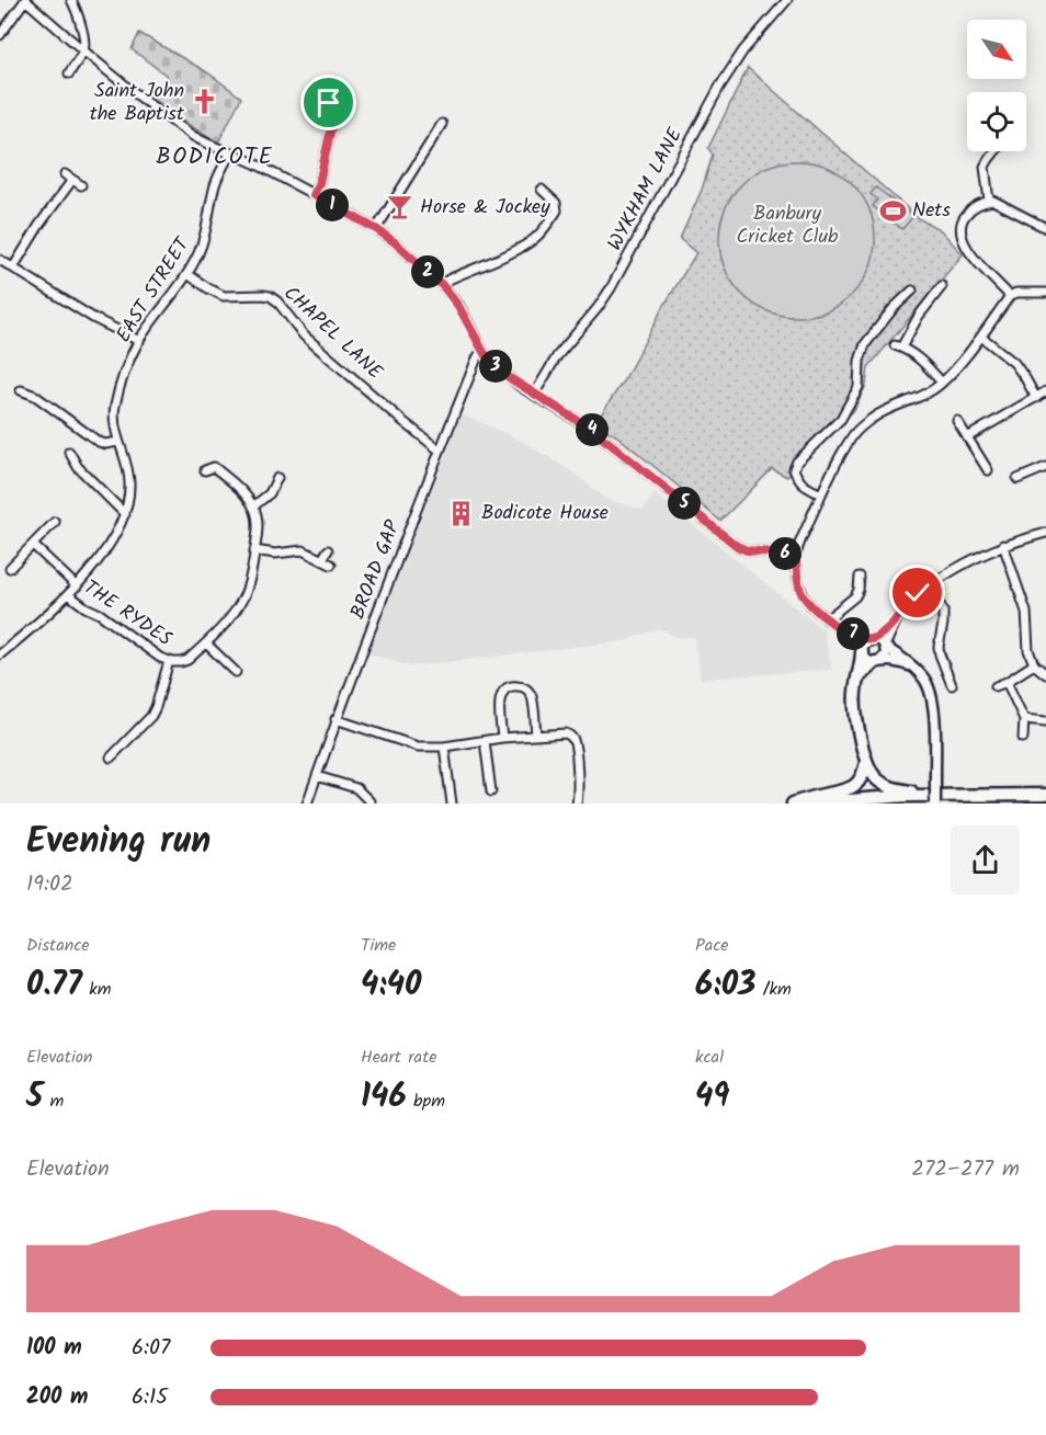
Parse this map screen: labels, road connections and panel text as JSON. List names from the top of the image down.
{
  "streets": {
    "street": [
      "WYKHAM LANE",
      "EAST STREET",
      "CHAPEL LANE",
      "BROAD GAP",
      "THE RYDES"
    ]
  },
  "crossings": [
    ["EAST STREET", "CHAPEL LANE"],
    ["EAST STREET", "THE RYDES"],
    ["CHAPEL LANE", "BROAD GAP"]
  ],
  "districts": ["BODICOTE"],
  "parks": ["Banbury Cricket Club"],
  "places": {
    "church": ["Saint John the Baptist"],
    "bar": ["Horse & Jockey"],
    "sports": ["Nets"],
    "building": ["Bodicote House"]
  },
  "north": "bottom right",
  "page": {
    "pins": [
      "1",
      "2",
      "3",
      "4",
      "5",
      "6",
      "7"
    ],
    "heading": ["Evening run", "19:02"],
    "stats": [
      ["Distance", "0.77 km"],
      ["Time", "4:40"],
      ["Pace", "6:03 /km"],
      ["Elevation", "5 m"],
      ["Heart rate", "146 bpm"],
      ["kcal", "49"]
    ],
    "chart": ["Elevation", "272–277 m"],
    "list": [
      {
        "name": "100 m",
        "note": "6:07"
      },
      {
        "name": "200 m",
        "note": "6:15"
      }
    ]
  }
}
